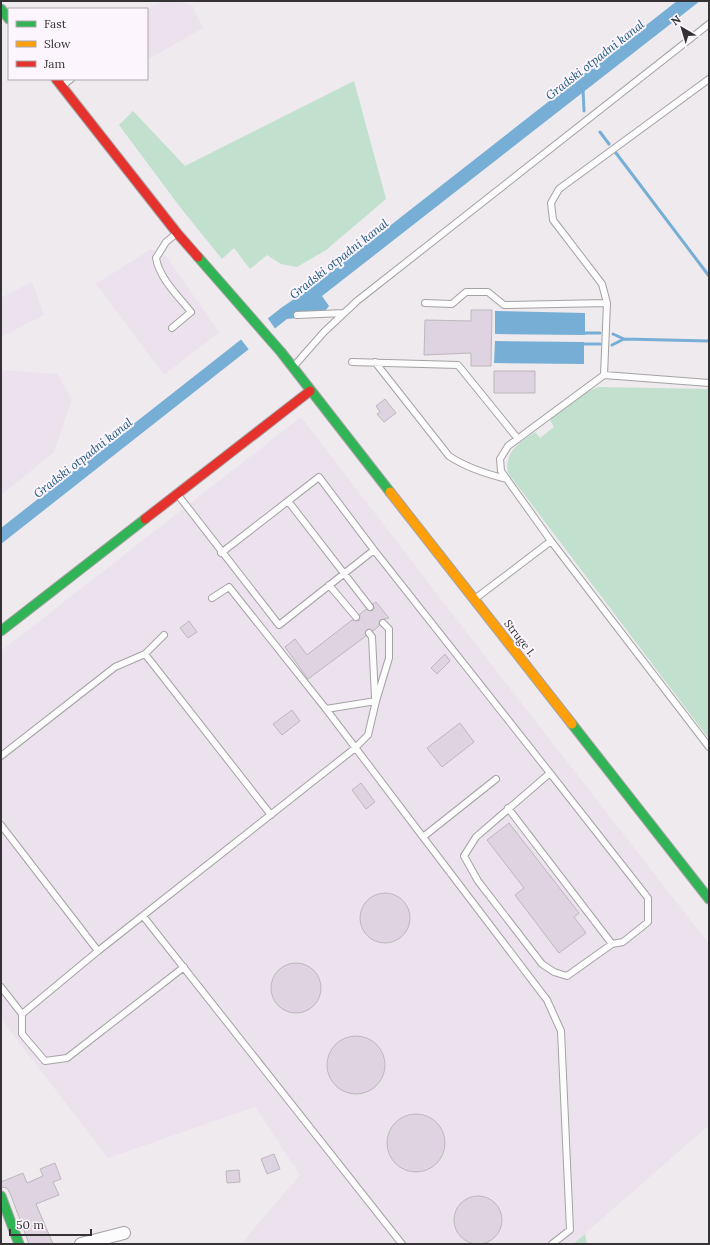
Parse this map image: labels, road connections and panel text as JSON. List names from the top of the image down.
{
  "streets": {
    "street": ["Struge I."]
  },
  "water": ["Gradski otpadni kanal"],
  "legend": ["Fast", "Slow", "Jam"],
  "scale_bar": "50 m",
  "north": "top left"
}
